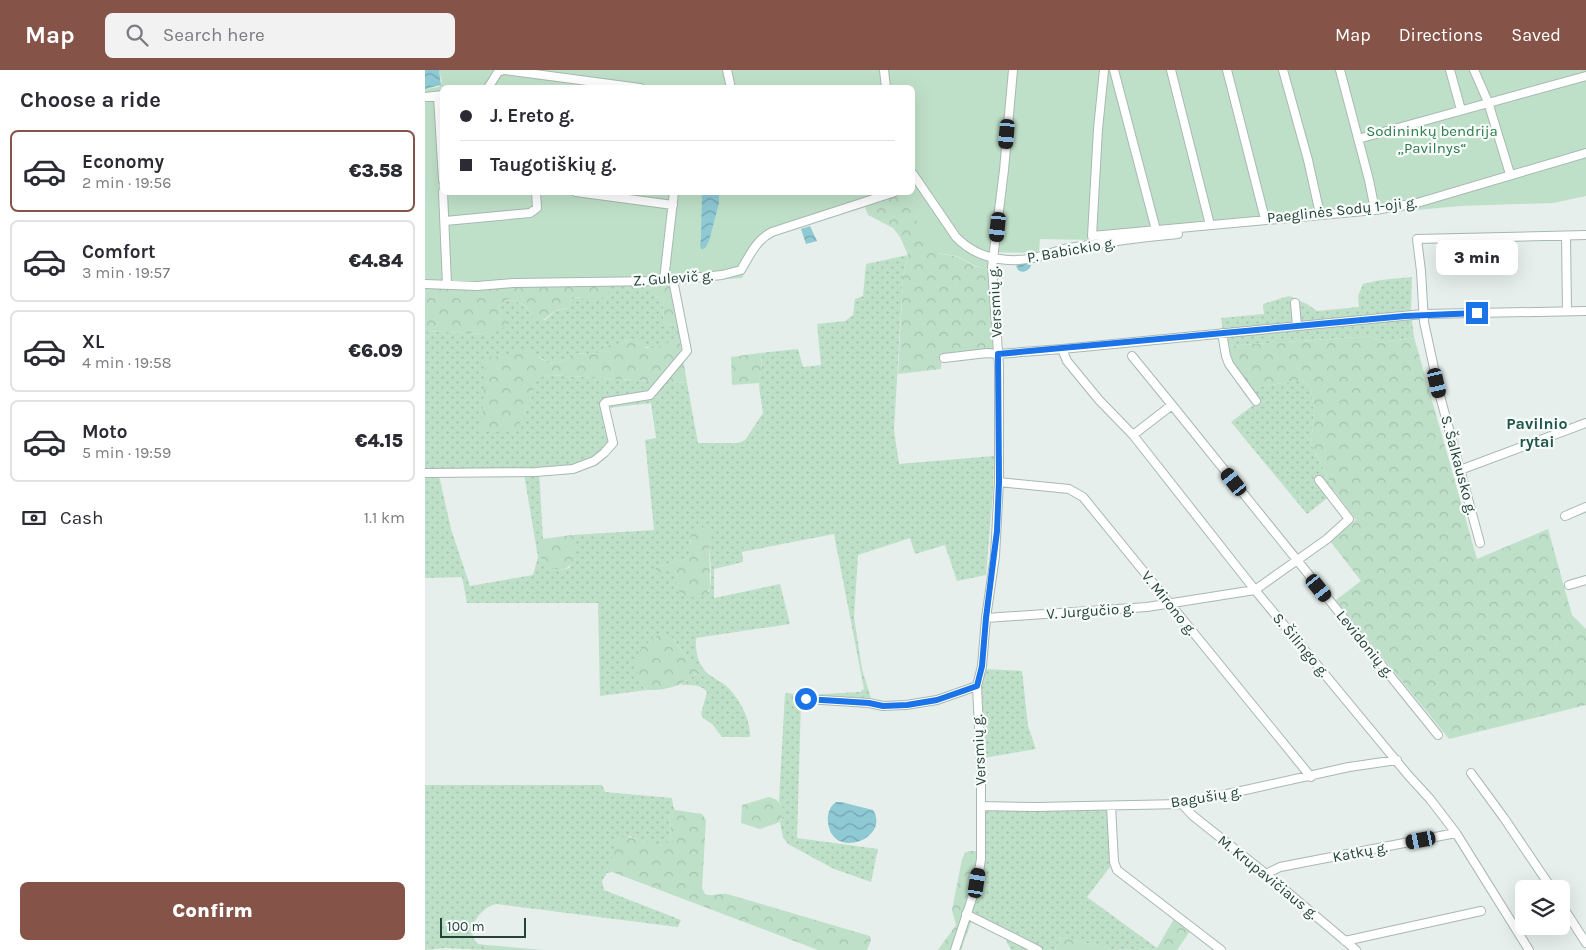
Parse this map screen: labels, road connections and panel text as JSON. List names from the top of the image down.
{
  "streets": {
    "street": [
      "Paeglinės Sodų 1-oji g.",
      "P. Babickio g.",
      "Z. Gulevič g.",
      "Versmių g.",
      "S. Šalkausko g.",
      "V. Mirono g.",
      "V. Jurgučio g.",
      "Levidonių g.",
      "S. Šilingo g.",
      "Bagušių g.",
      "Katkų g.",
      "M. Krupavičiaus g."
    ]
  },
  "crossings": [
    ["P. Babickio g.", "Versmių g."],
    ["Versmių g.", "V. Mirono g."],
    ["Versmių g.", "V. Jurgučio g."],
    ["Versmių g.", "Bagušių g."],
    ["V. Mirono g.", "V. Jurgučio g."],
    ["V. Mirono g.", "Bagušių g."],
    ["V. Jurgučio g.", "Levidonių g."],
    ["V. Jurgučio g.", "S. Šilingo g."],
    ["S. Šilingo g.", "Bagušių g."],
    ["S. Šilingo g.", "Katkų g."],
    ["Bagušių g.", "M. Krupavičiaus g."],
    ["Katkų g.", "M. Krupavičiaus g."]
  ],
  "districts": ["Pavilnio rytai"],
  "parks": ["Sodininkų bendrija „Pavilnys“"],
  "scale_bar": "100 m",
  "page": {
    "header": "Map",
    "search": "Search here",
    "nav": ["Map", "Directions", "Saved"],
    "heading": "Choose a ride",
    "banner": ["J. Ereto g.", "Taugotiškių g."],
    "list": [
      {
        "name": "Economy",
        "note": "2 min · 19:56",
        "value": "€3.58"
      },
      {
        "name": "Comfort",
        "note": "3 min · 19:57",
        "value": "€4.84"
      },
      {
        "name": "XL",
        "note": "4 min · 19:58",
        "value": "€6.09"
      },
      {
        "name": "Moto",
        "note": "5 min · 19:59",
        "value": "€4.15"
      }
    ],
    "bubble": "3 min",
    "pay": ["Cash", "1.1 km"],
    "buttons": "Confirm",
    "scale": "100 m"
  }
}
